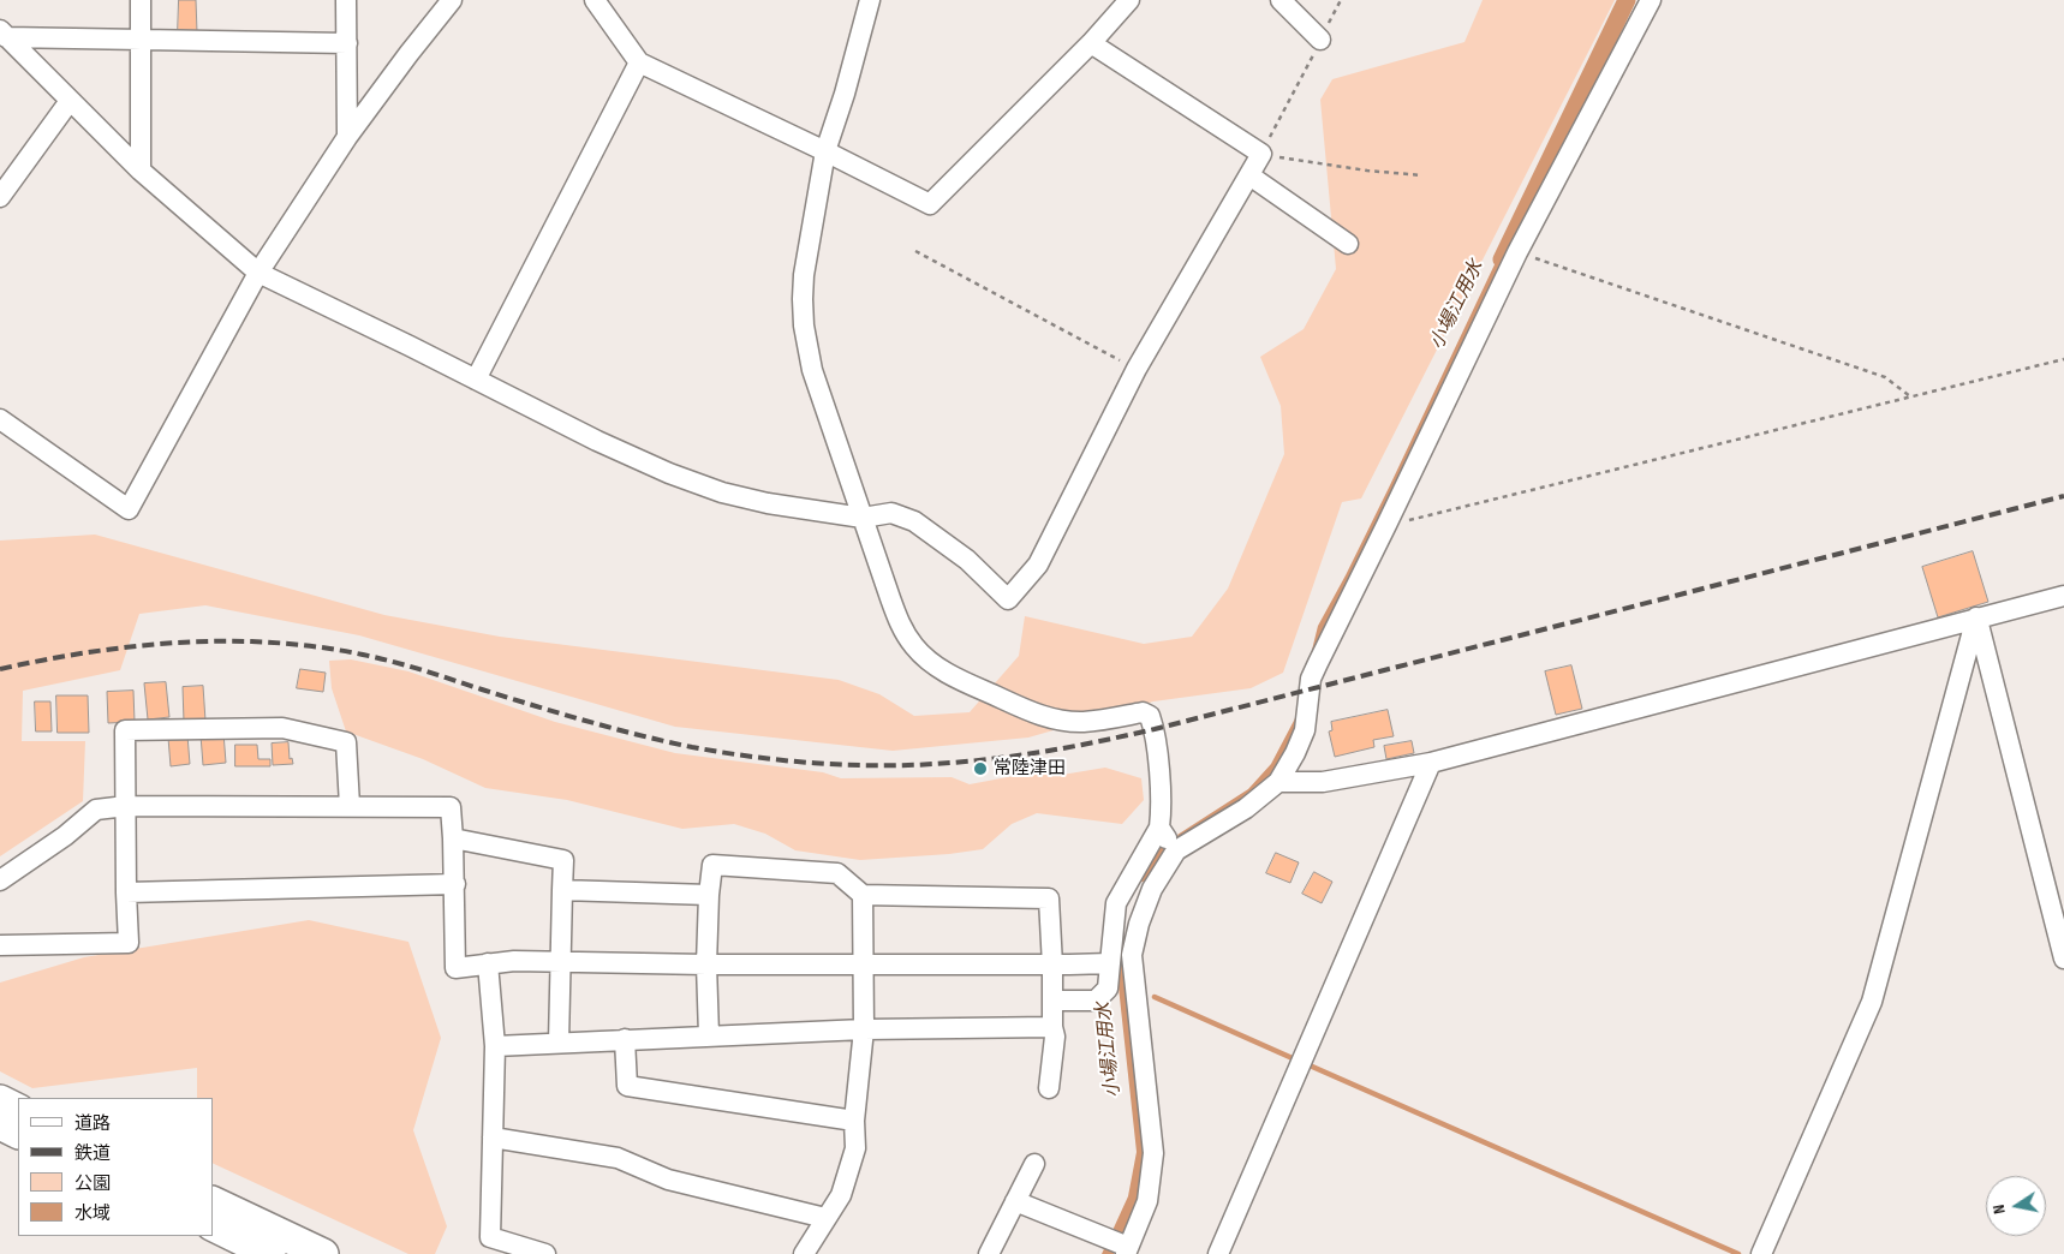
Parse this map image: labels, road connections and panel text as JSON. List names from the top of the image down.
{
  "water": ["小場江用水"],
  "places": ["常陸津田"],
  "legend": [
    "道路",
    "鉄道",
    "公園",
    "水域"
  ],
  "north": "left"
}
